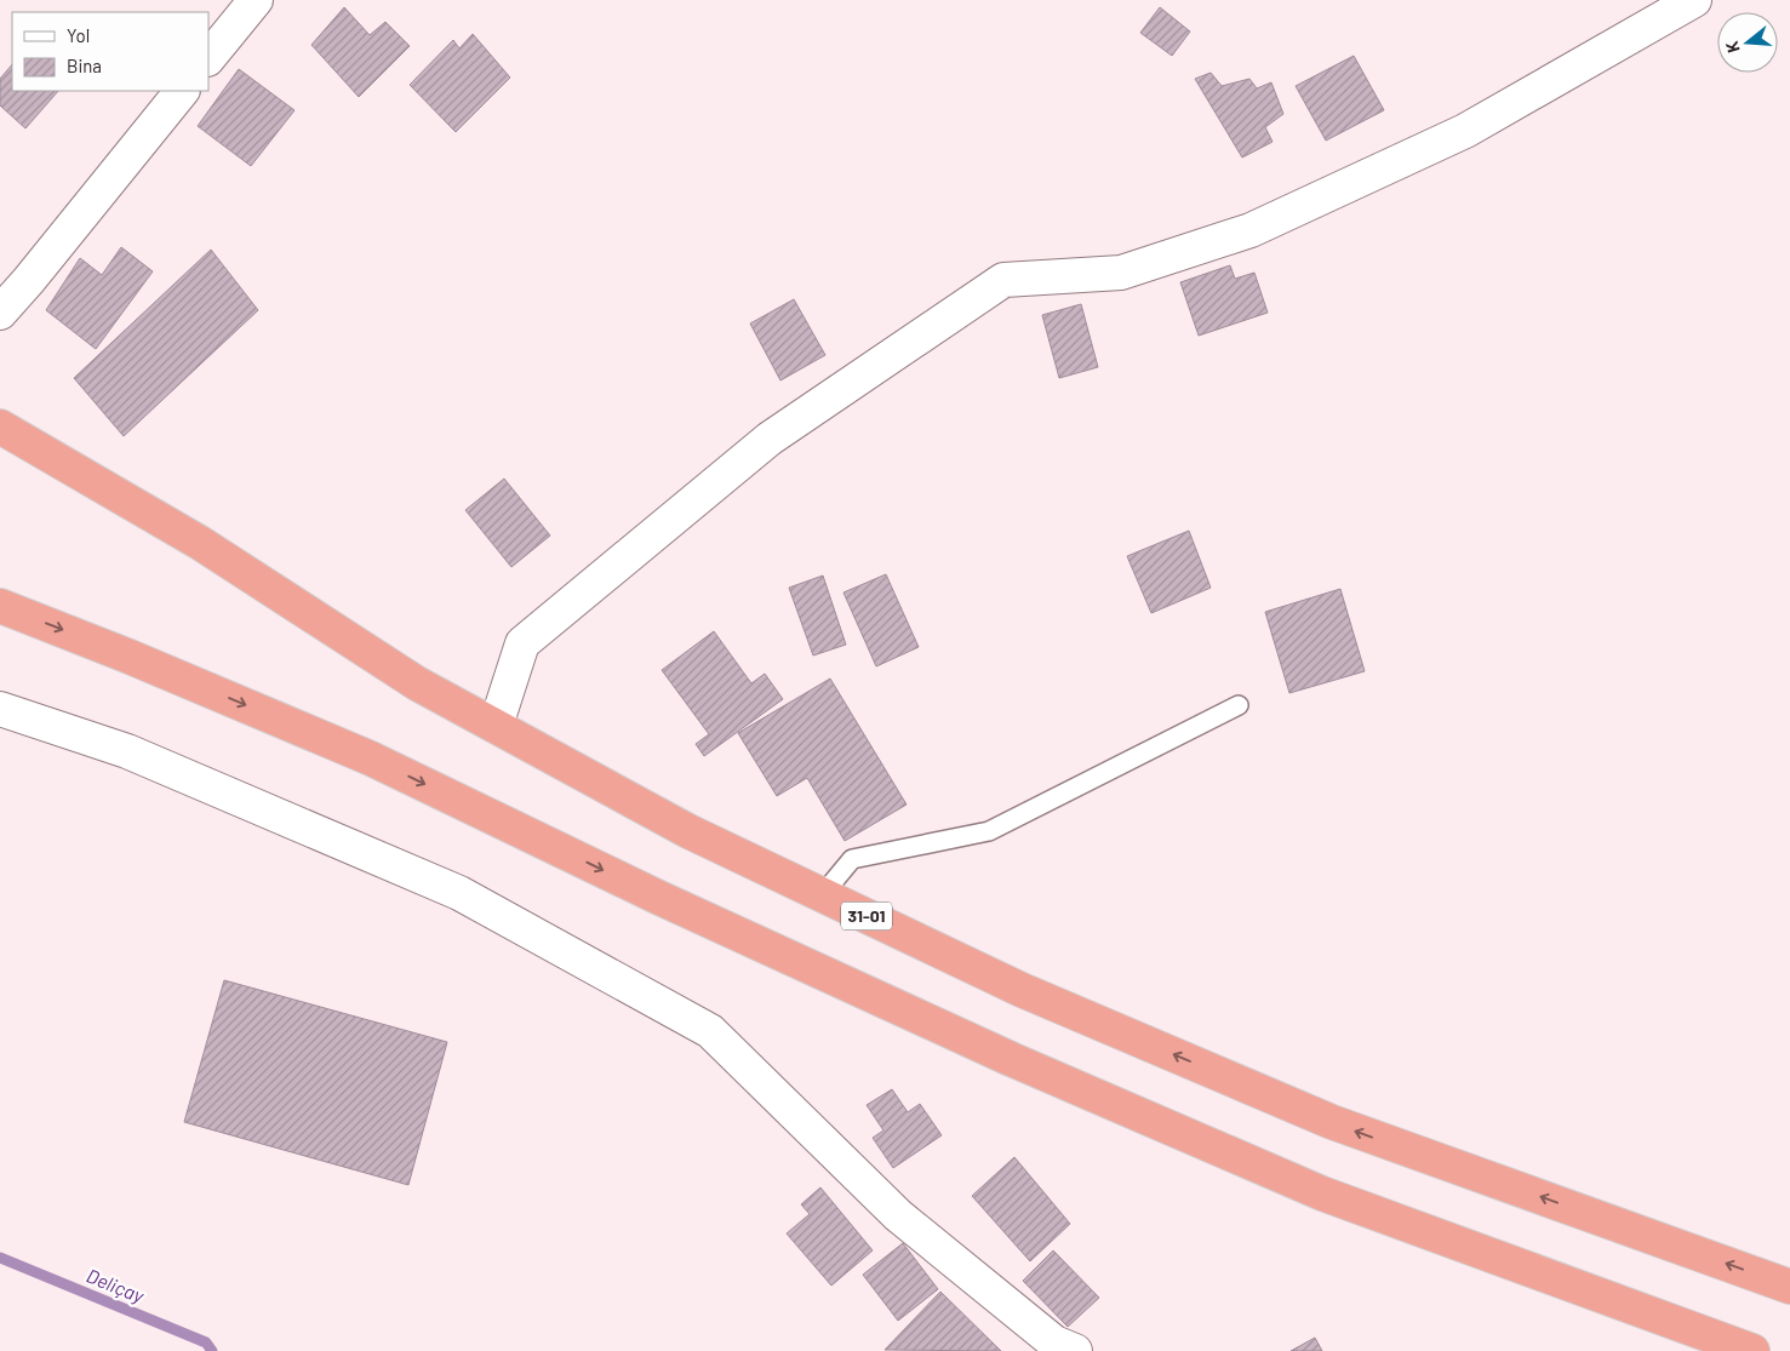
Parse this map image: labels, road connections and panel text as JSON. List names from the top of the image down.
{
  "streets": {
    "highway": ["31-01"]
  },
  "water": ["Deliçay"],
  "legend": ["Yol", "Bina"],
  "north": "left"
}
